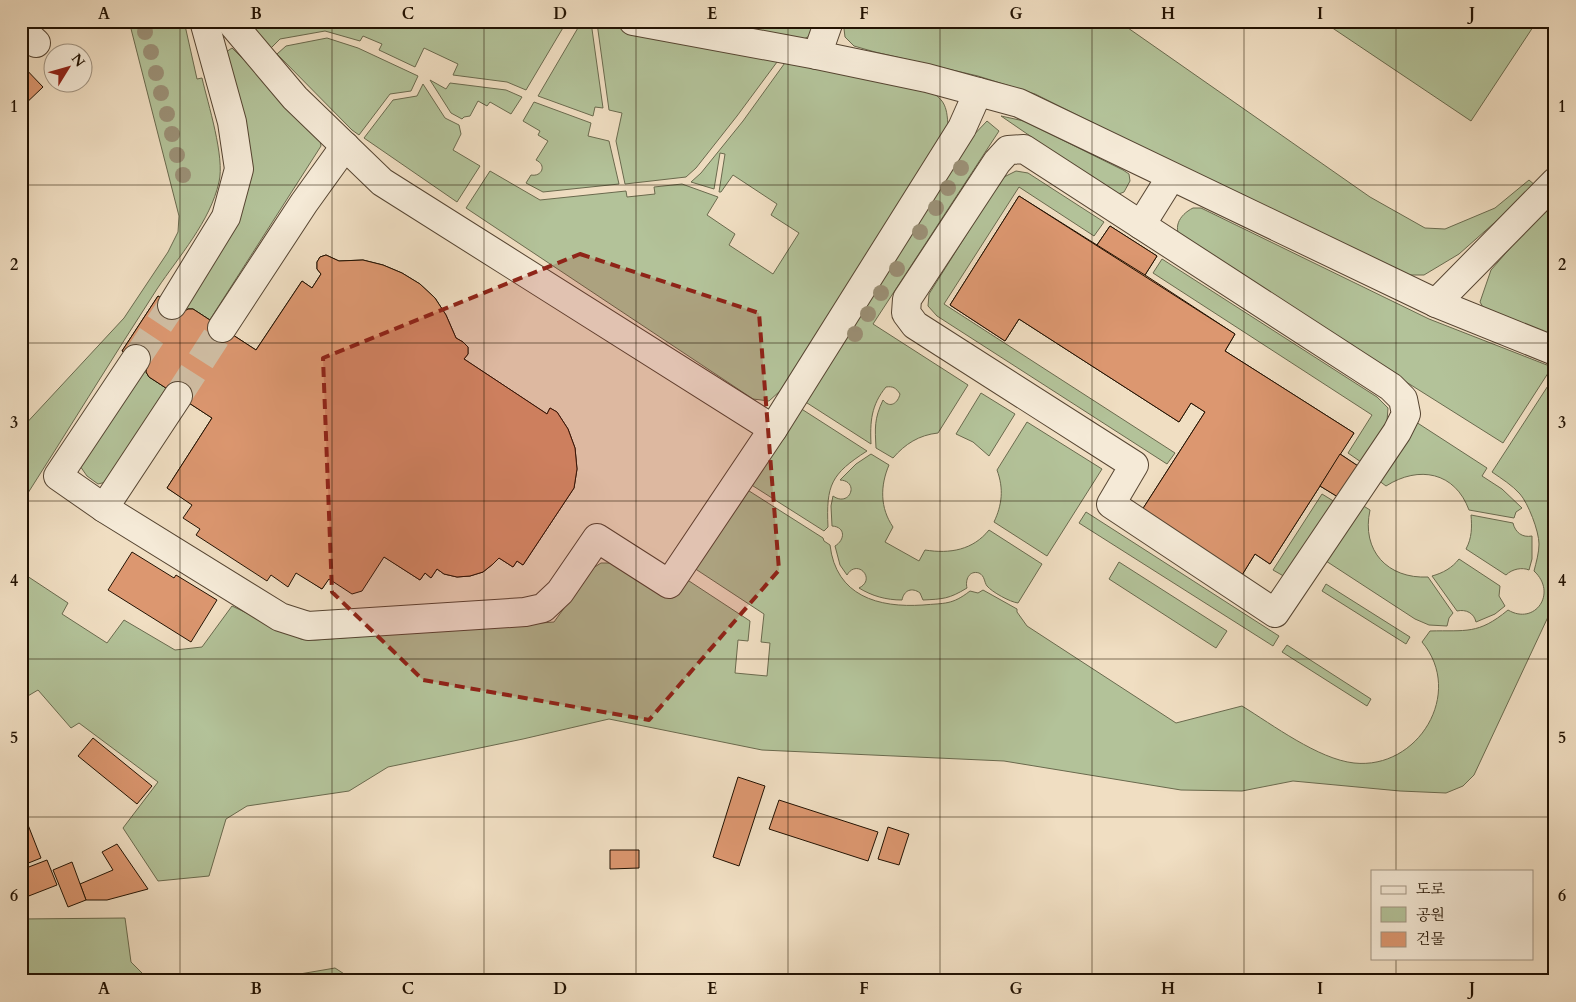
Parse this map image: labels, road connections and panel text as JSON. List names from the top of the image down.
{
  "legend": ["도로", "공원", "건물"],
  "north": "top right",
  "grid": {
    "columns": [
      "A",
      "B",
      "C",
      "D",
      "E",
      "F",
      "G",
      "H",
      "I",
      "J"
    ],
    "rows": [
      "1",
      "2",
      "3",
      "4",
      "5",
      "6"
    ]
  }
}
